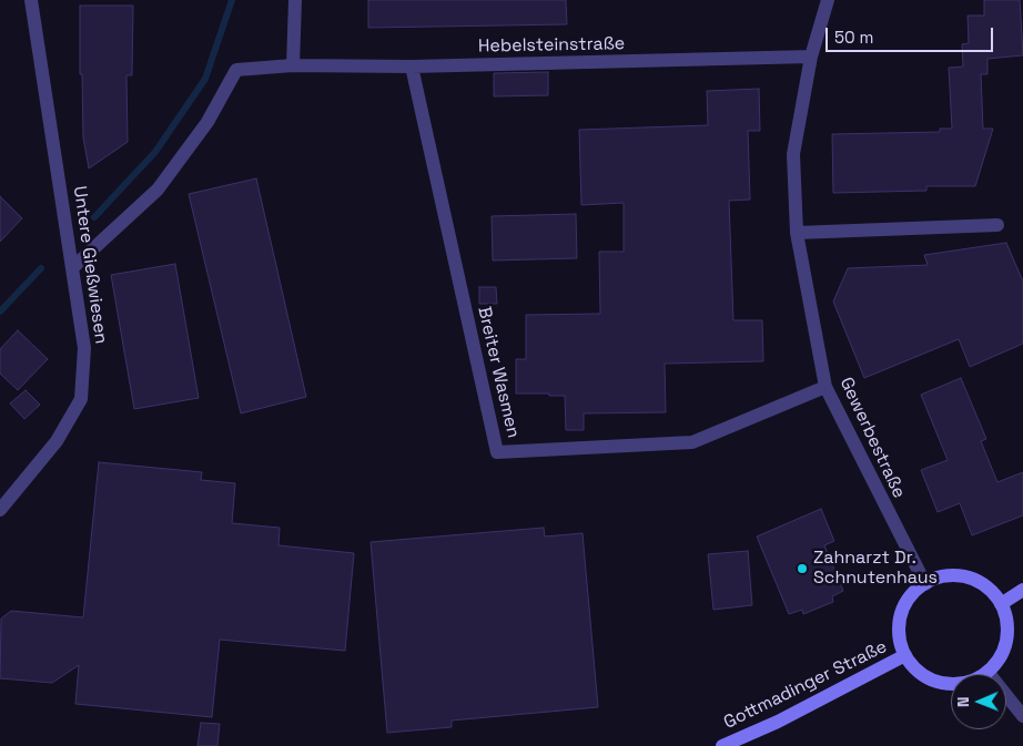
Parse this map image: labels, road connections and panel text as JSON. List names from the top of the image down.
{
  "streets": {
    "main road": ["Gottmadinger Straße"],
    "street": [
      "Hebelsteinstraße",
      "Untere Gießwiesen",
      "Breiter Wasmen",
      "Gewerbestraße"
    ]
  },
  "crossings": [
    ["Hebelsteinstraße", "Untere Gießwiesen"],
    ["Hebelsteinstraße", "Breiter Wasmen"],
    ["Hebelsteinstraße", "Gewerbestraße"],
    ["Breiter Wasmen", "Gewerbestraße"],
    ["Gewerbestraße", "Gottmadinger Straße"]
  ],
  "places": ["Zahnarzt Dr. Schnutenhaus"],
  "scale_bar": "50 m",
  "north": "left"
}
